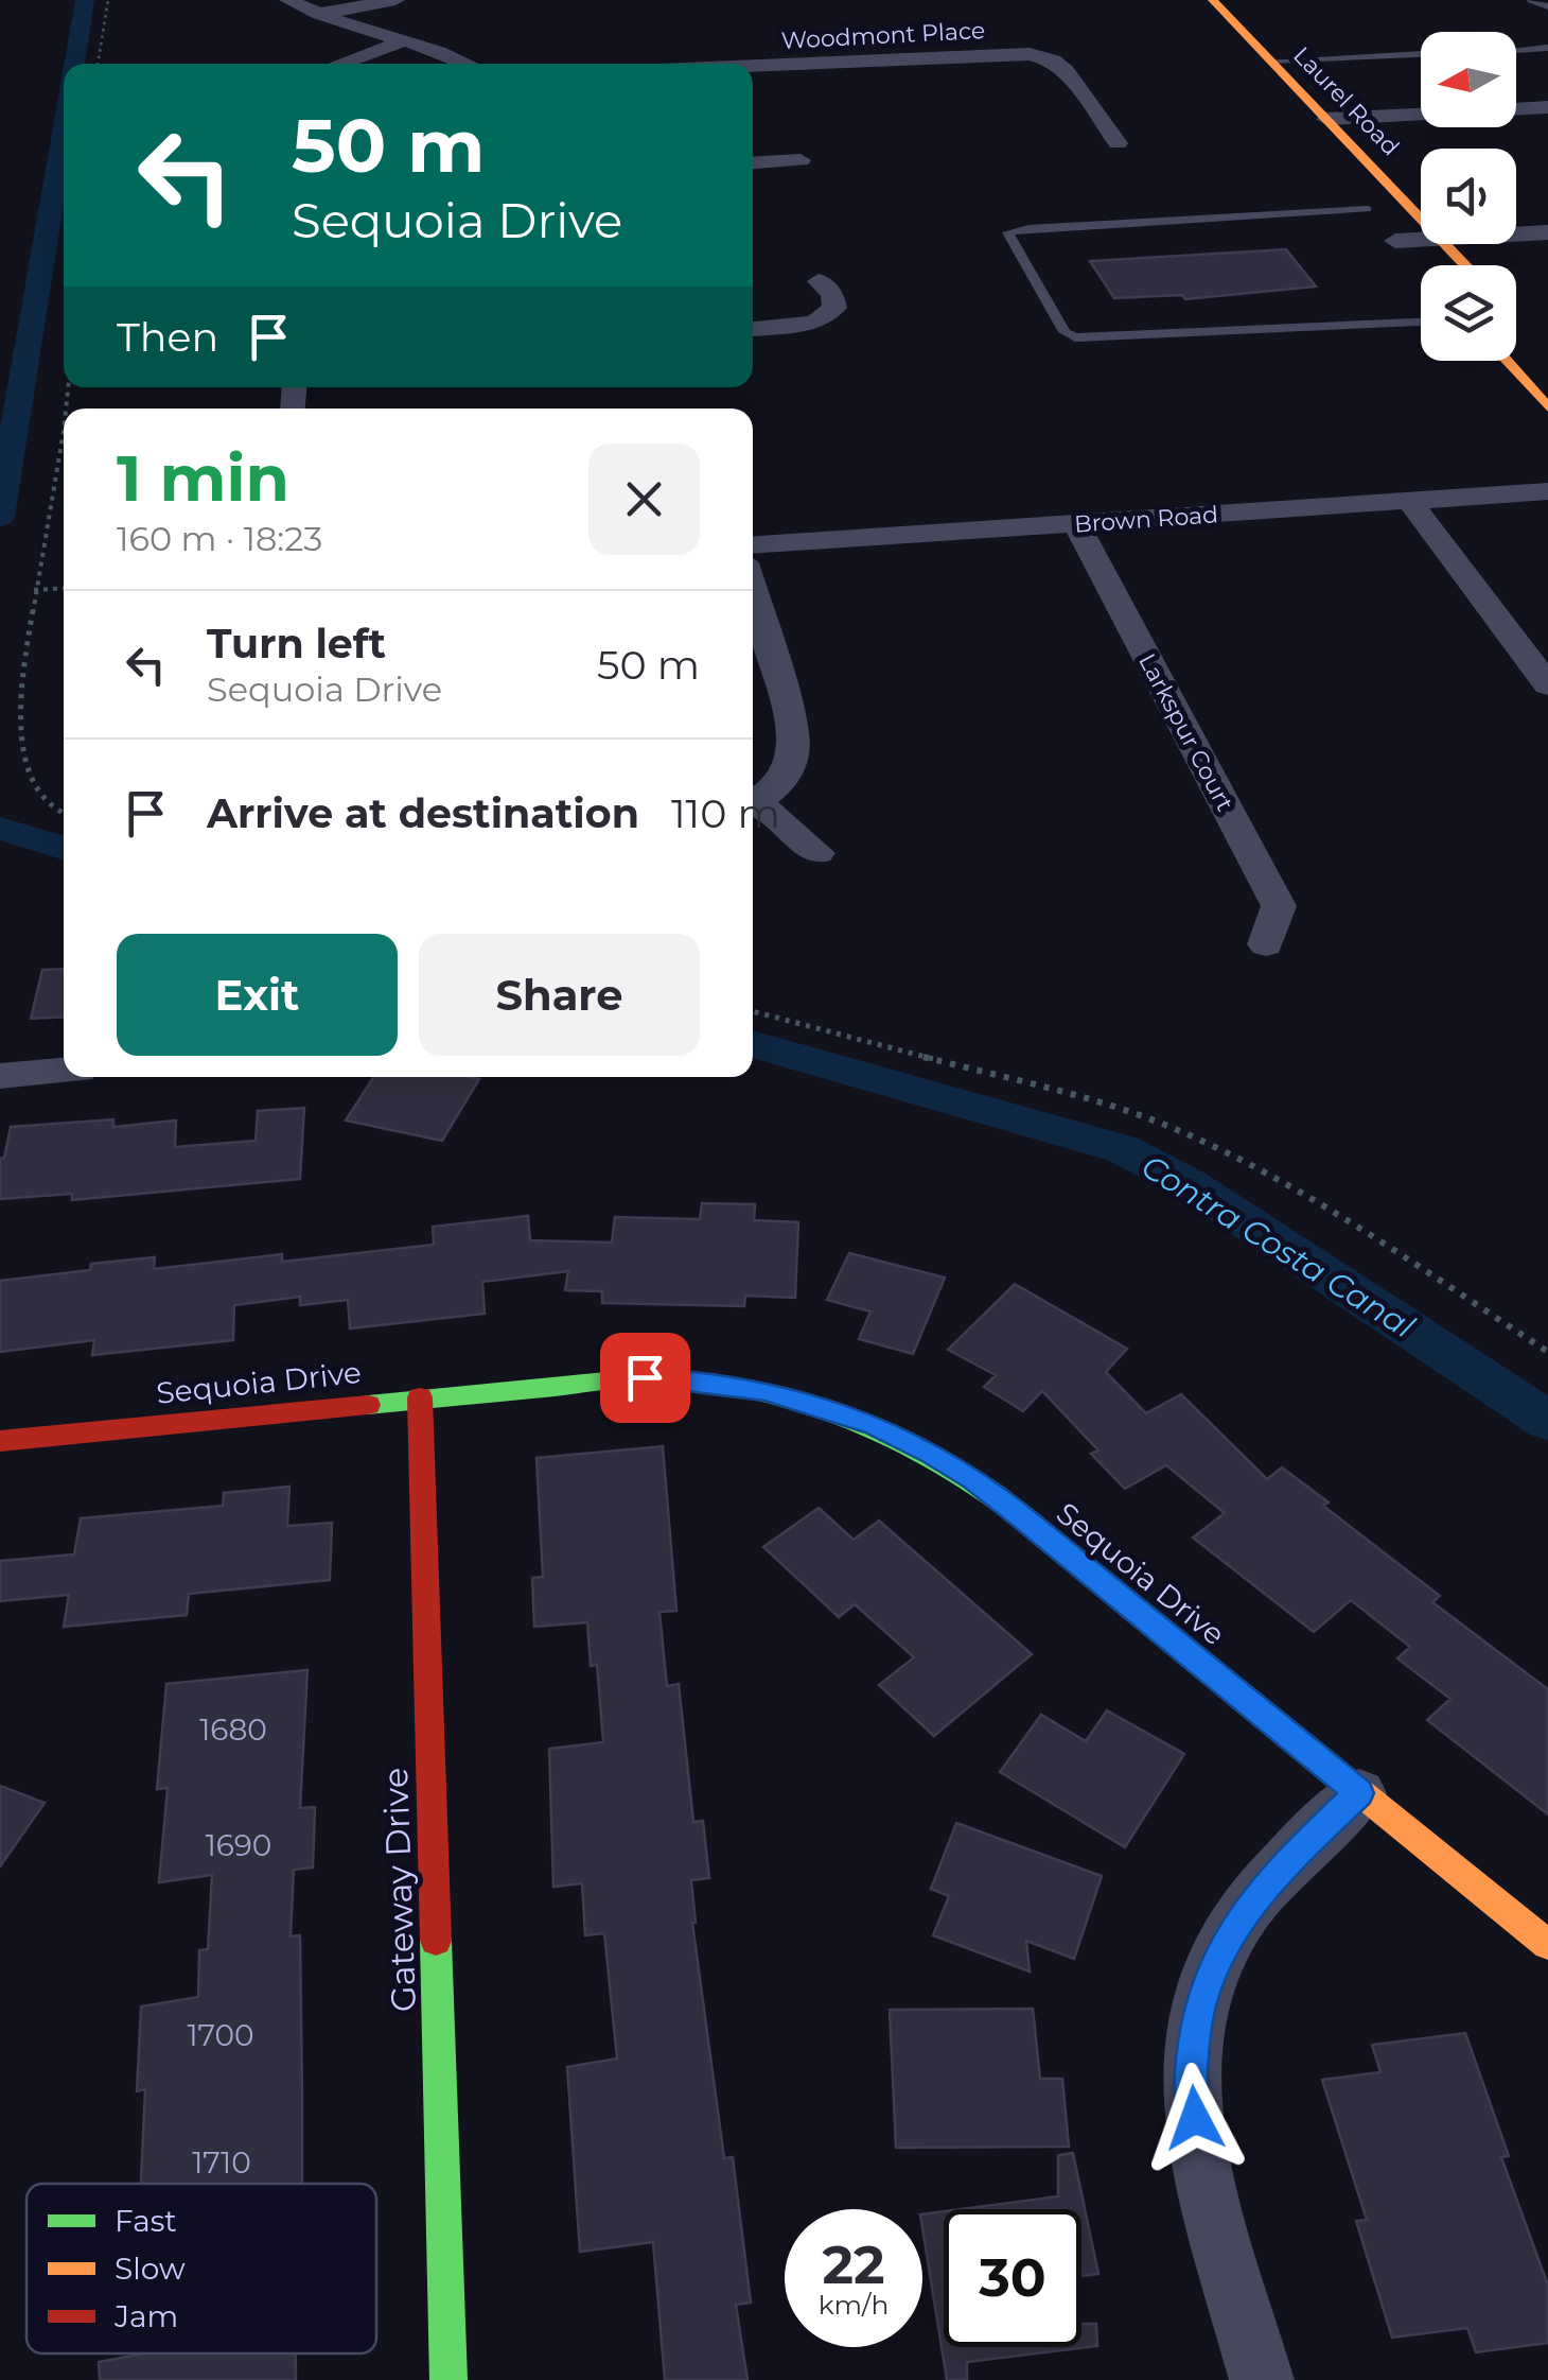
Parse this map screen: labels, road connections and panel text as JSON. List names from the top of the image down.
{
  "streets": {
    "main road": ["Laurel Road", "Sequoia Drive", "Gateway Drive"],
    "street": ["Woodmont Place", "Brown Road", "Larkspur Court"]
  },
  "crossings": [
    ["Brown Road", "Larkspur Court"],
    ["Sequoia Drive", "Gateway Drive"]
  ],
  "water": ["Contra Costa Canal"],
  "house_numbers": [
    "1680",
    "1690",
    "1700",
    "1710"
  ],
  "legend": ["Fast", "Slow", "Jam"],
  "north": "left",
  "page": {
    "turn": ["50 m", "Sequoia Drive"],
    "then": "Then",
    "heading": ["1 min", "160 m · 18:23"],
    "list": [
      {
        "name": "Turn left",
        "note": "Sequoia Drive",
        "value": "50 m"
      },
      {
        "name": "Arrive at destination",
        "value": "110 m"
      }
    ],
    "buttons": ["Exit", "Share"],
    "speed": "22 km/h",
    "limit": "30"
  }
}
